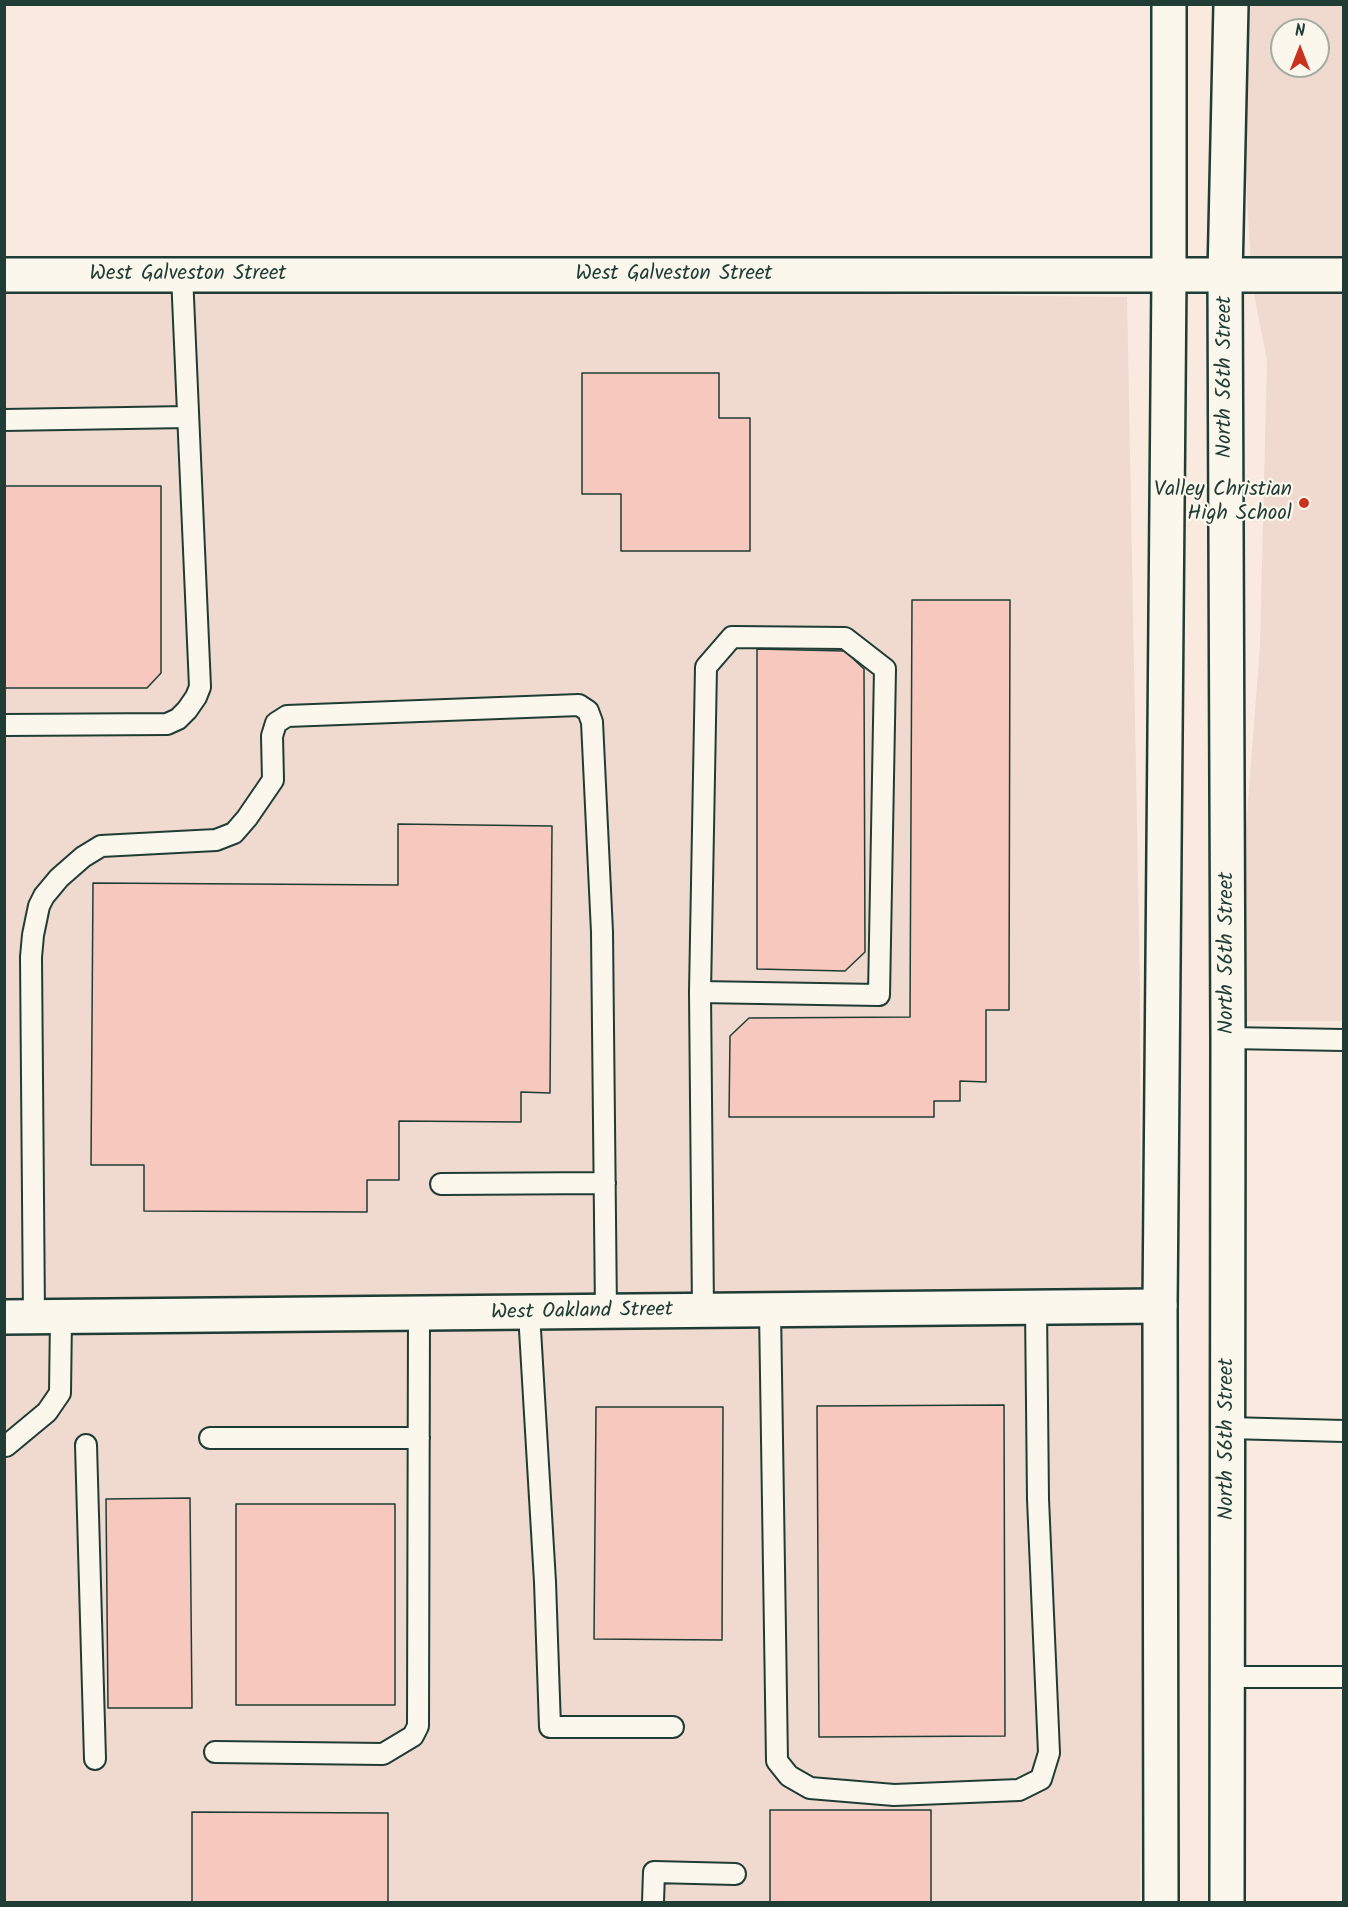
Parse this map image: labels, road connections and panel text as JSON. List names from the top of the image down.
{
  "streets": {
    "main road": ["West Galveston Street", "North 56th Street", "West Oakland Street"]
  },
  "crossings": [
    ["West Galveston Street", "North 56th Street"]
  ],
  "places": ["Valley Christian High School"],
  "north": "top"
}
